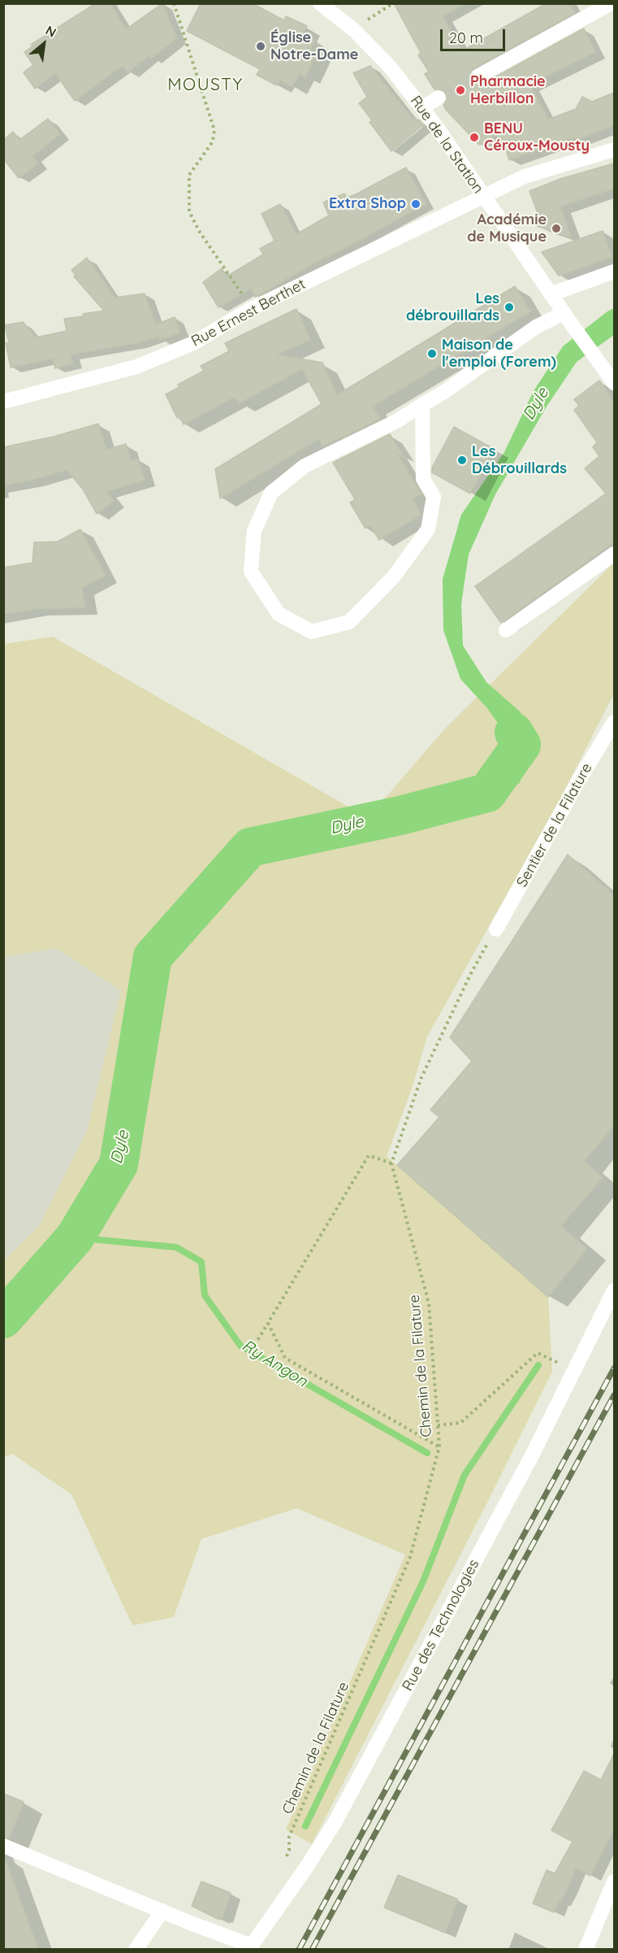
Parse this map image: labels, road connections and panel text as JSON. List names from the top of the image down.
{
  "streets": {
    "street": [
      "Rue de la Station",
      "Rue Ernest Berthet",
      "Sentier de la Filature",
      "Rue des Technologies"
    ],
    "path": ["Chemin de la Filature"]
  },
  "crossings": [
    ["Rue de la Station", "Rue Ernest Berthet"]
  ],
  "districts": ["MOUSTY"],
  "water": ["Dyle", "Ry Angon"],
  "places": [
    "Église Notre-Dame",
    "Pharmacie Herbillon",
    "BENU Céroux-Mousty",
    "Extra Shop",
    "Académie de Musique",
    "Les débrouillards",
    "Maison de l'emploi (Forem)",
    "Les Débrouillards"
  ],
  "scale_bar": "20 m",
  "north": "top right"
}
